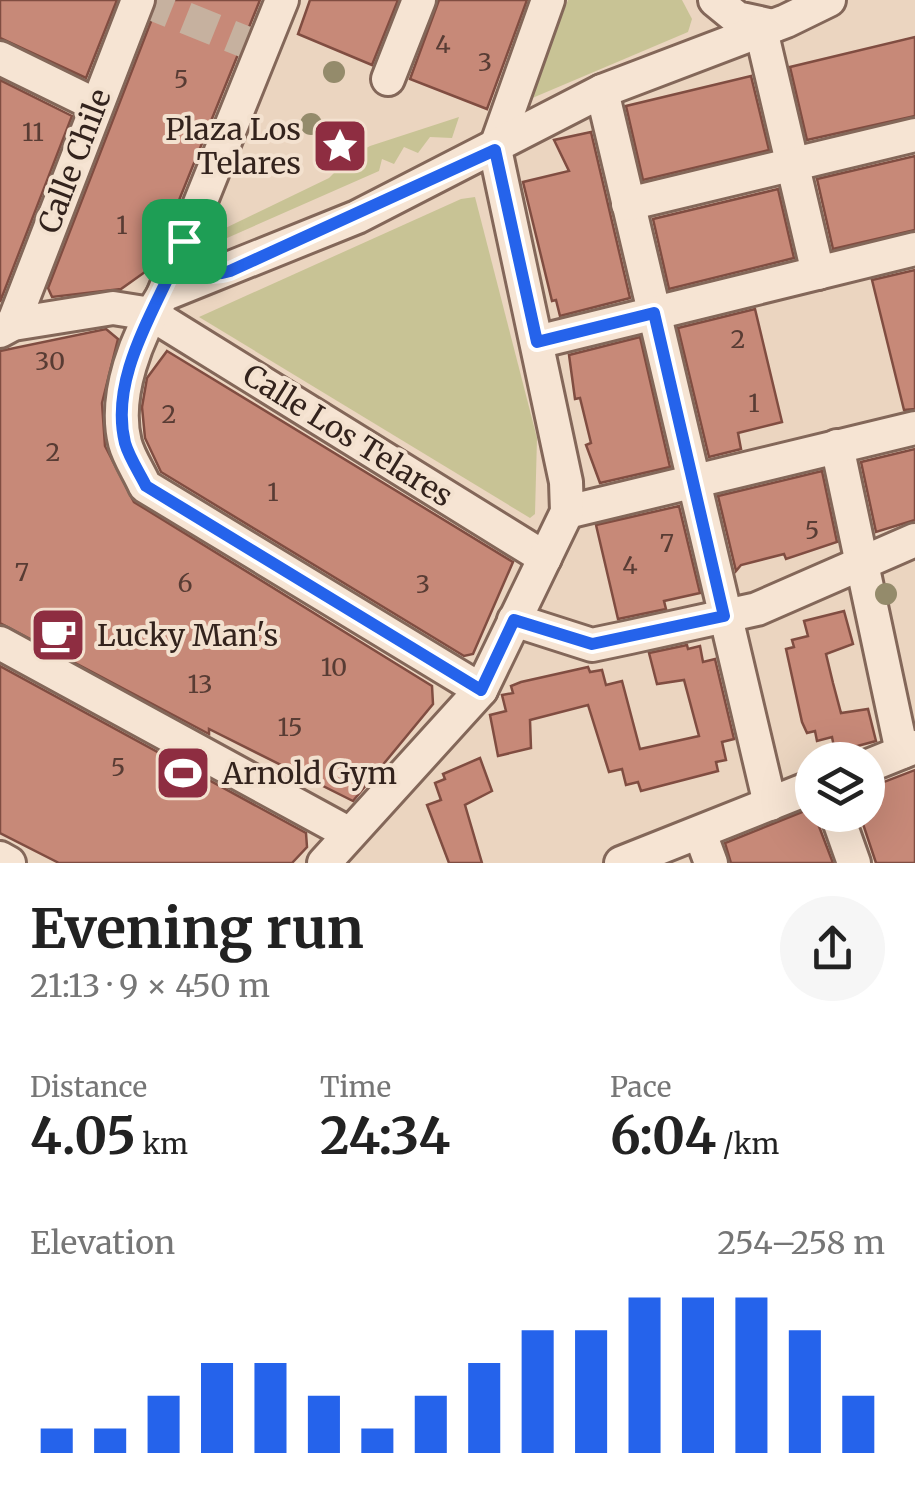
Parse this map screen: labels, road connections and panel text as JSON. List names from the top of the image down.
{
  "streets": {
    "street": ["Calle Chile", "Calle Los Telares"]
  },
  "places": {
    "place": ["Plaza Los Telares"],
    "cafe": ["Lucky Man's"],
    "sports": ["Arnold Gym"]
  },
  "house_numbers": [
    "4",
    "3",
    "5",
    "11",
    "1",
    "2",
    "30",
    "1",
    "2",
    "2",
    "1",
    "5",
    "7",
    "4",
    "7",
    "6",
    "3",
    "10",
    "13",
    "15",
    "5"
  ],
  "page": {
    "heading": ["Evening run", "21:13 · 9 × 450 m"],
    "stats": [
      ["Distance", "4.05 km"],
      ["Time", "24:34"],
      ["Pace", "6:04 /km"]
    ],
    "chart": ["Elevation", "254–258 m"]
  }
}
